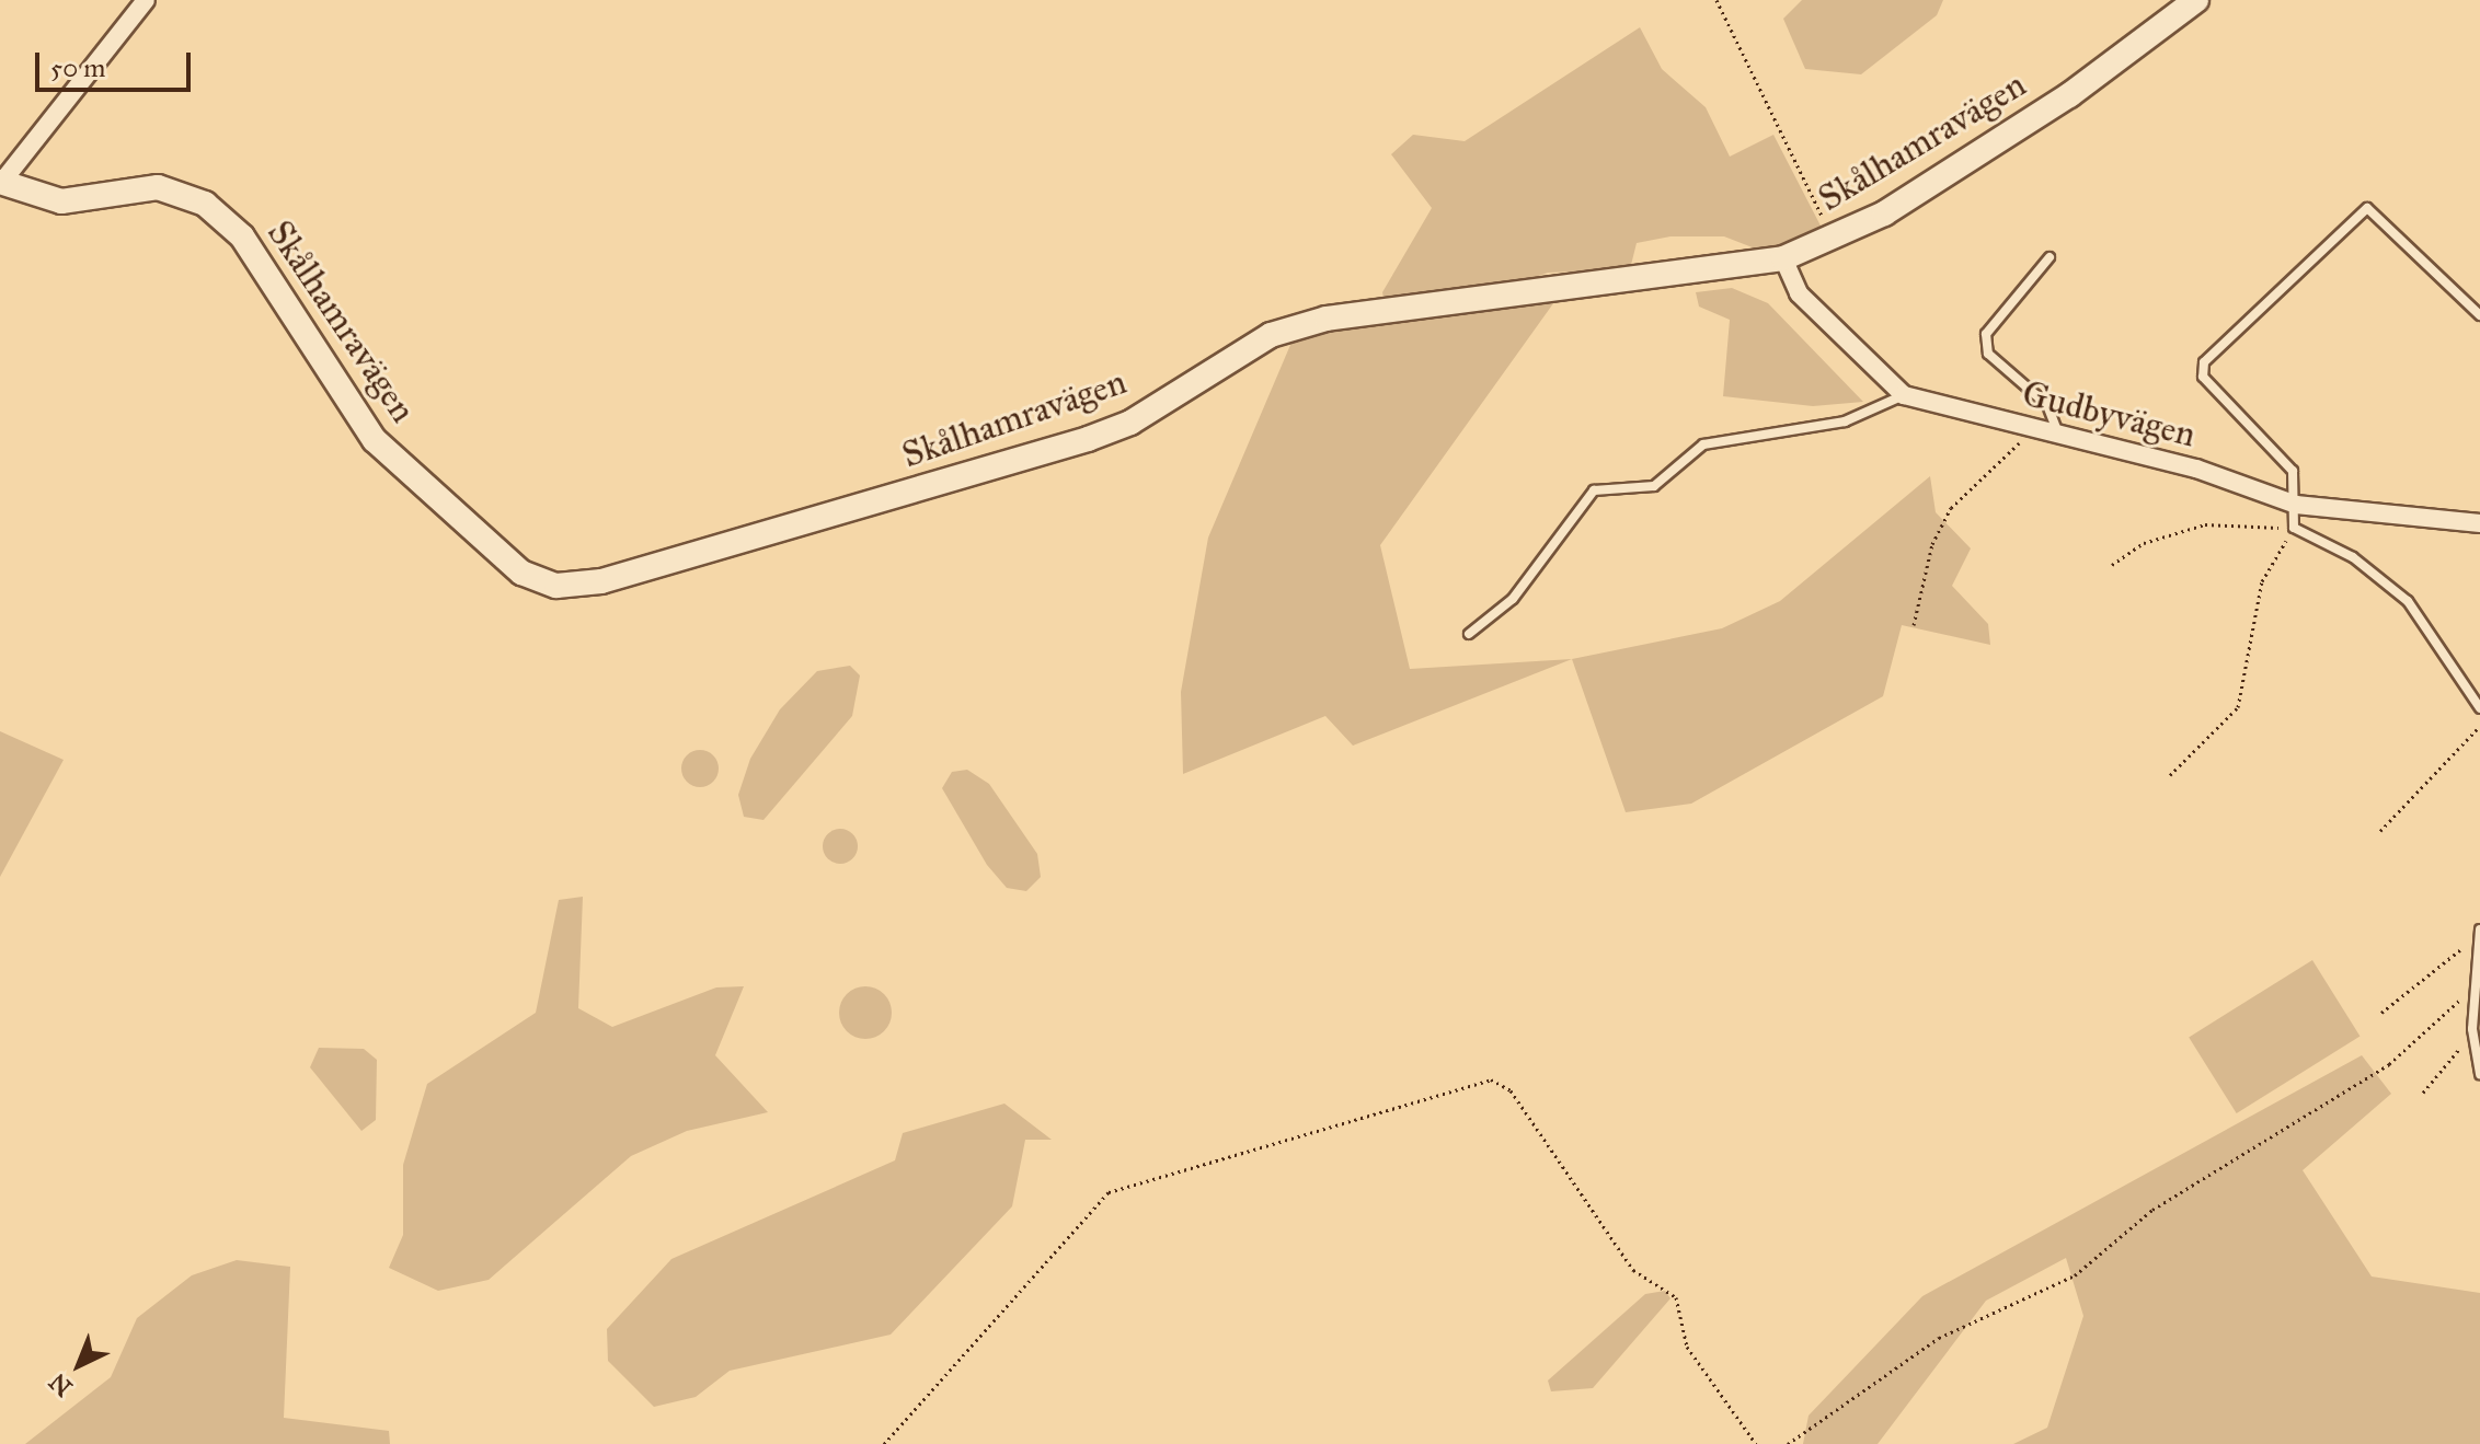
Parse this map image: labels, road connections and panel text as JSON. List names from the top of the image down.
{
  "streets": {
    "street": ["Skålhamravägen", "Gudbyvägen"]
  },
  "scale_bar": "50 m",
  "north": "bottom left"
}
